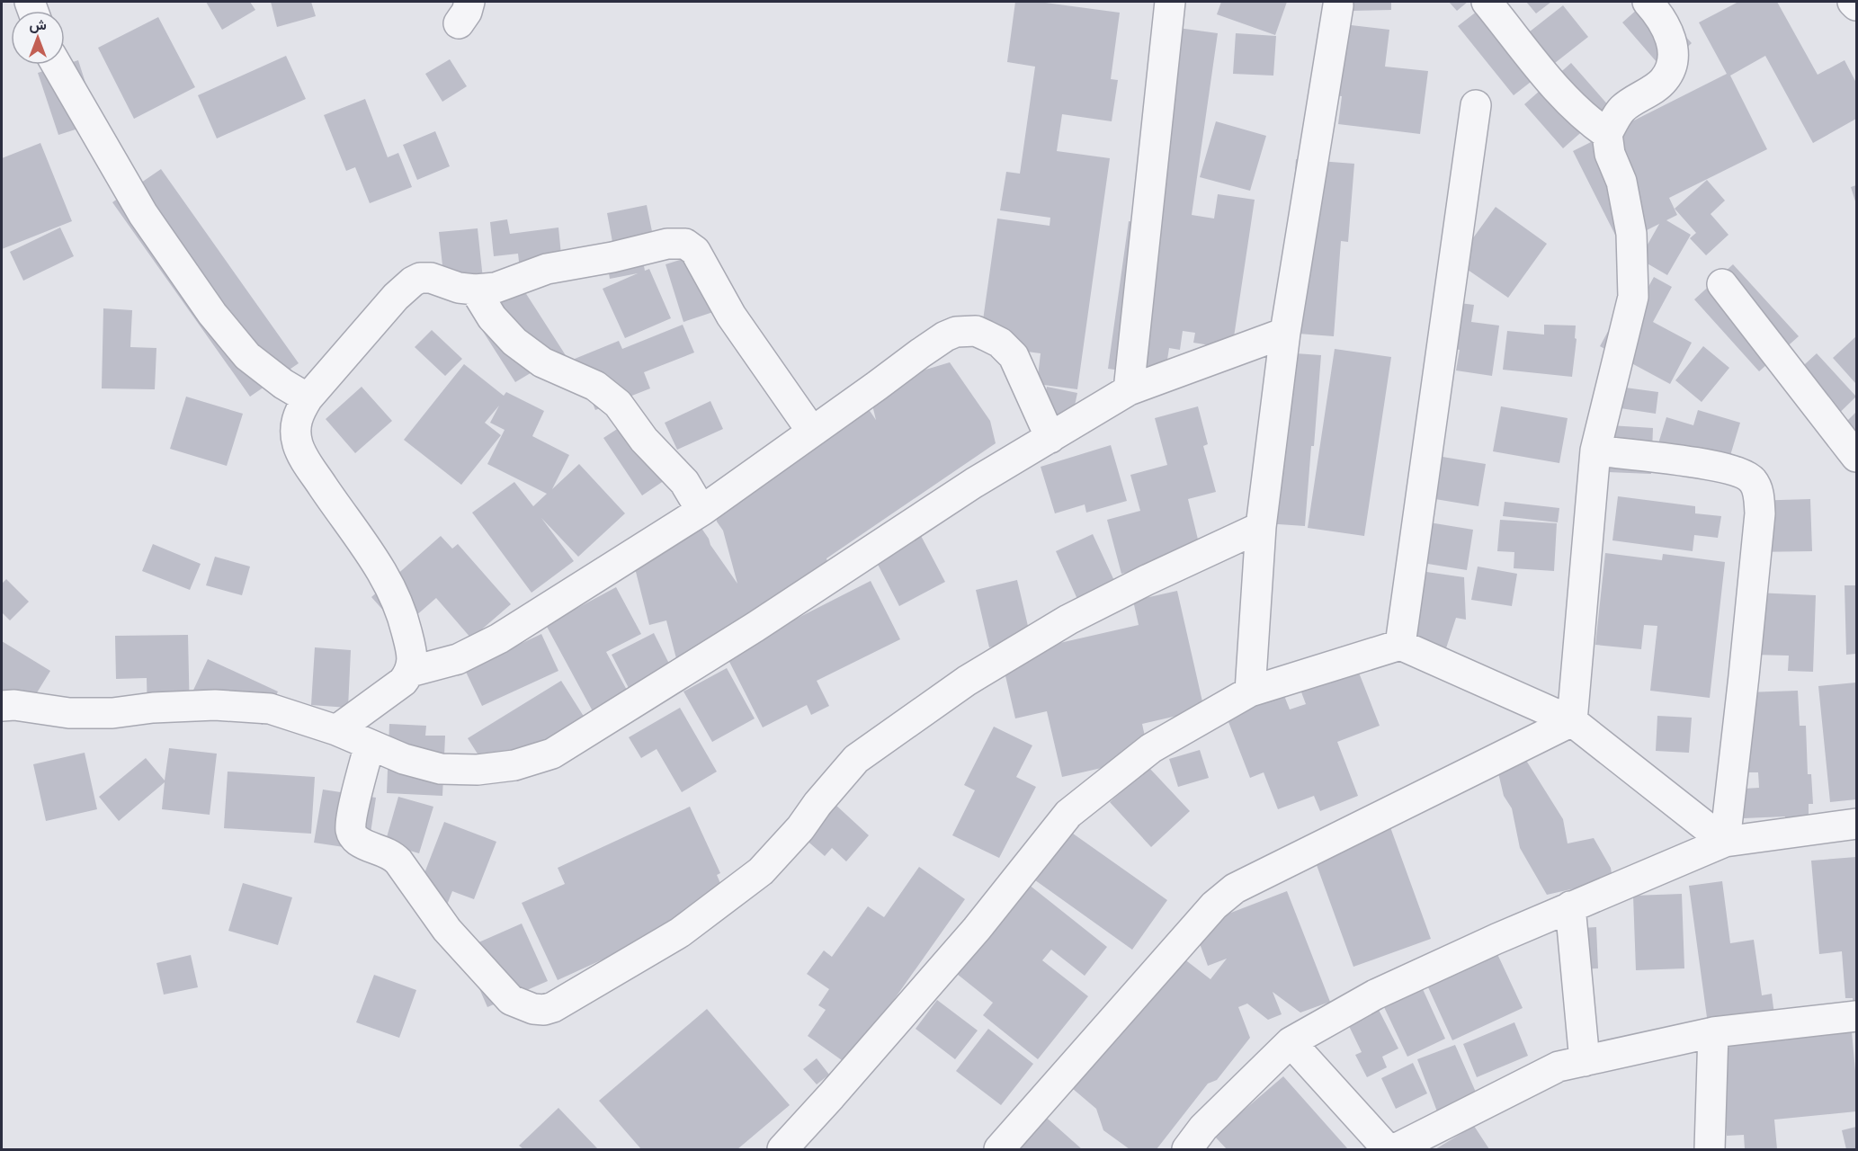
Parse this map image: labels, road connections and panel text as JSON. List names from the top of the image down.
{
  "north": "top"
}
